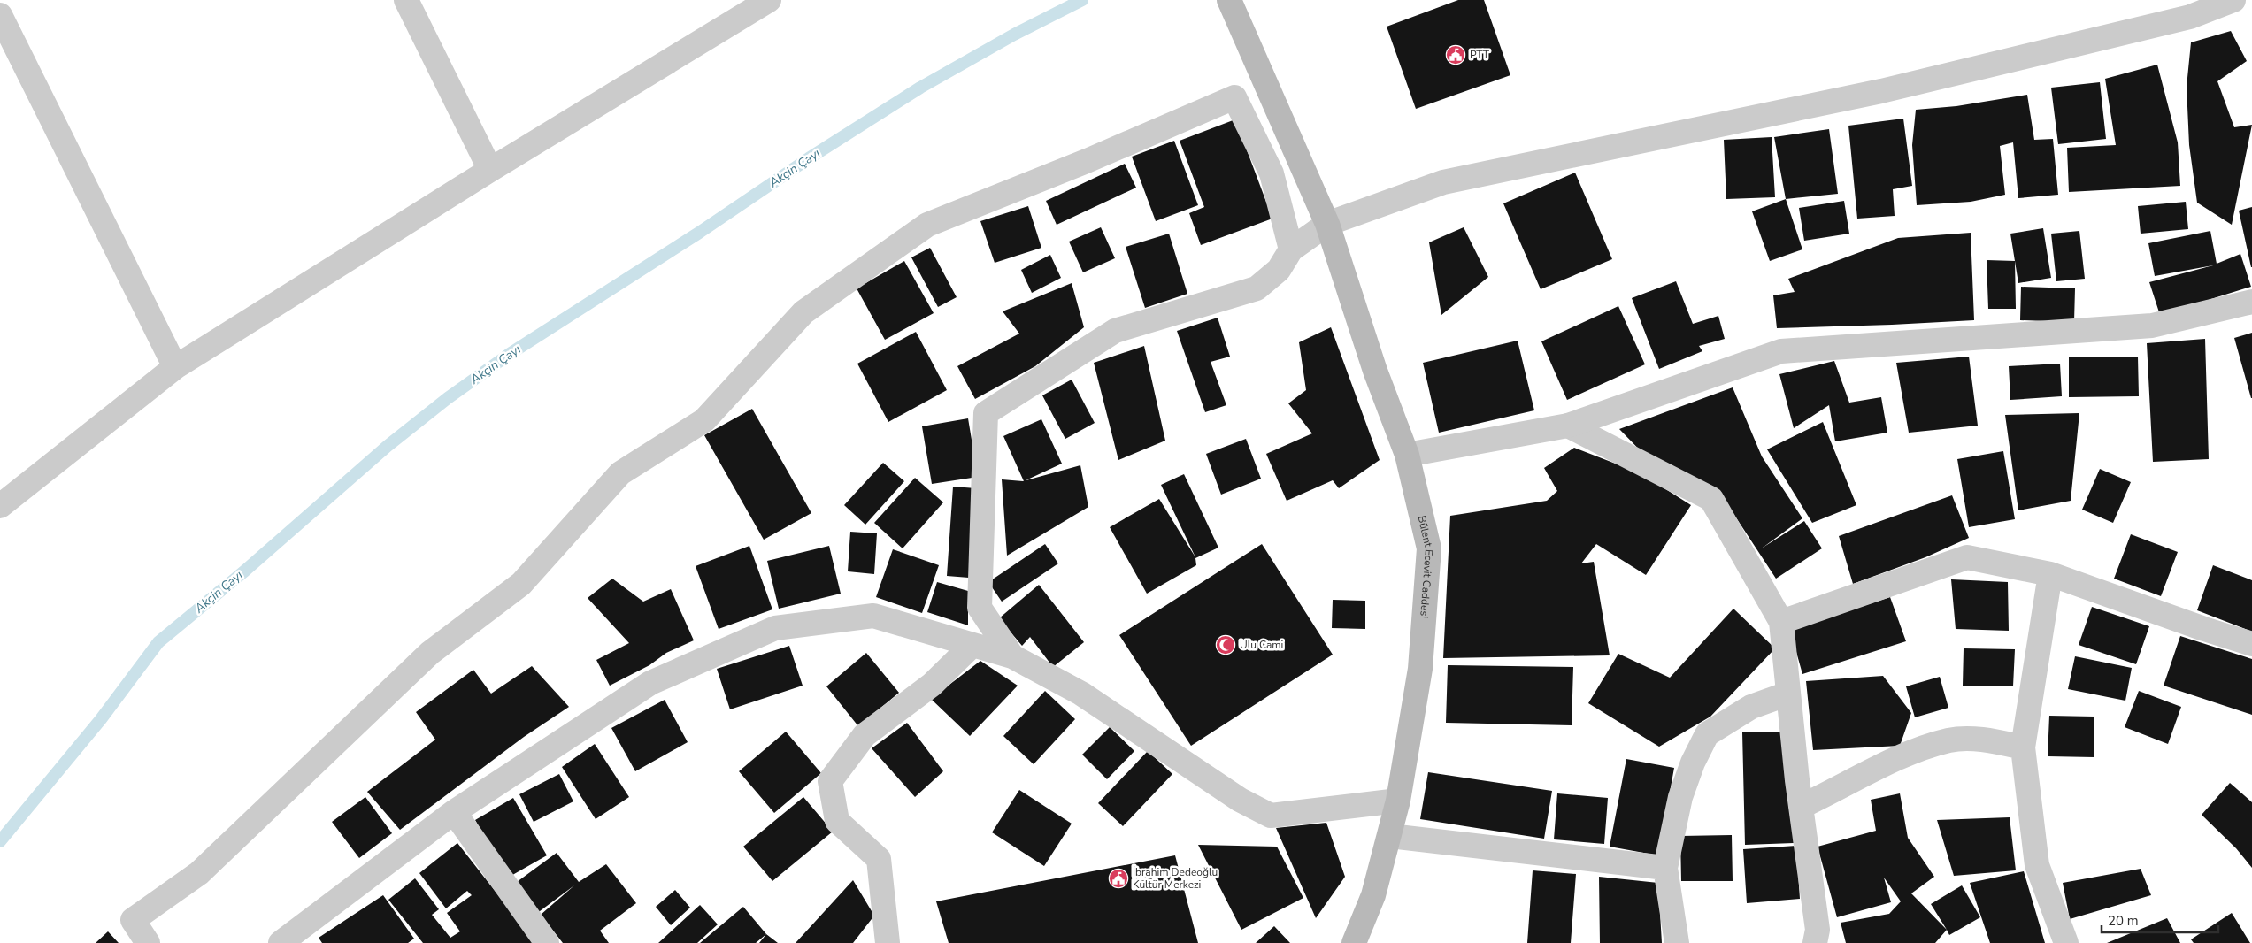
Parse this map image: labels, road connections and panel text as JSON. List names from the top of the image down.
{
  "streets": {
    "main road": ["Bülent Ecevit Caddesi"]
  },
  "water": ["Akçin Çayı"],
  "places": {
    "public building": ["PTT", "İbrahim Dedeoğlu Kültür Merkezi"],
    "mosque": ["Ulu Cami"]
  },
  "scale_bar": "20 m"
}
